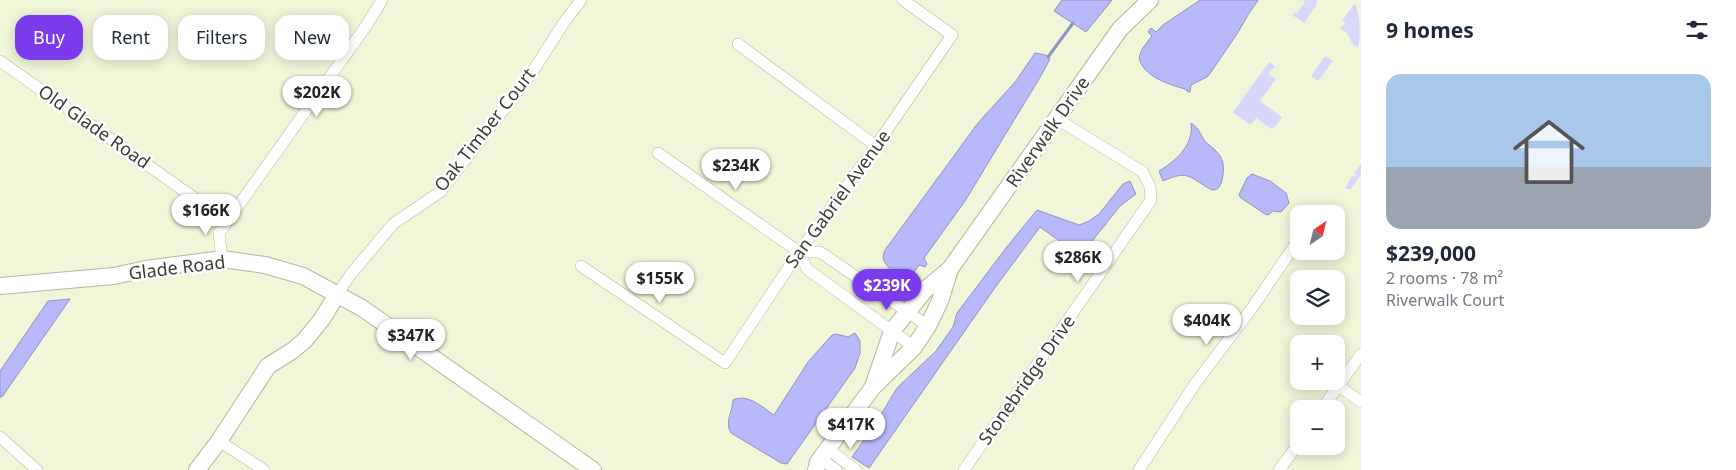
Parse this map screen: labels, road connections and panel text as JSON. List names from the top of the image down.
{
  "streets": {
    "street": [
      "Old Glade Road",
      "Oak Timber Court",
      "Riverwalk Drive",
      "San Gabriel Avenue",
      "Glade Road",
      "Stonebridge Drive"
    ]
  },
  "crossings": [
    ["Oak Timber Court", "Glade Road"],
    ["Riverwalk Drive", "Stonebridge Drive"]
  ],
  "north": "top right",
  "page": {
    "heading": "9 homes",
    "chip": [
      "Buy",
      "Rent",
      "Filters",
      "New"
    ],
    "list": [
      {
        "name": "$239,000",
        "note": "2 rooms · 78 m² · Riverwalk Court"
      }
    ],
    "price": [
      "$202K",
      "$234K",
      "$166K",
      "$286K",
      "$155K",
      "$239K",
      "$404K",
      "$347K",
      "$417K"
    ],
    "map_buttons": ["+", "−"]
  }
}
